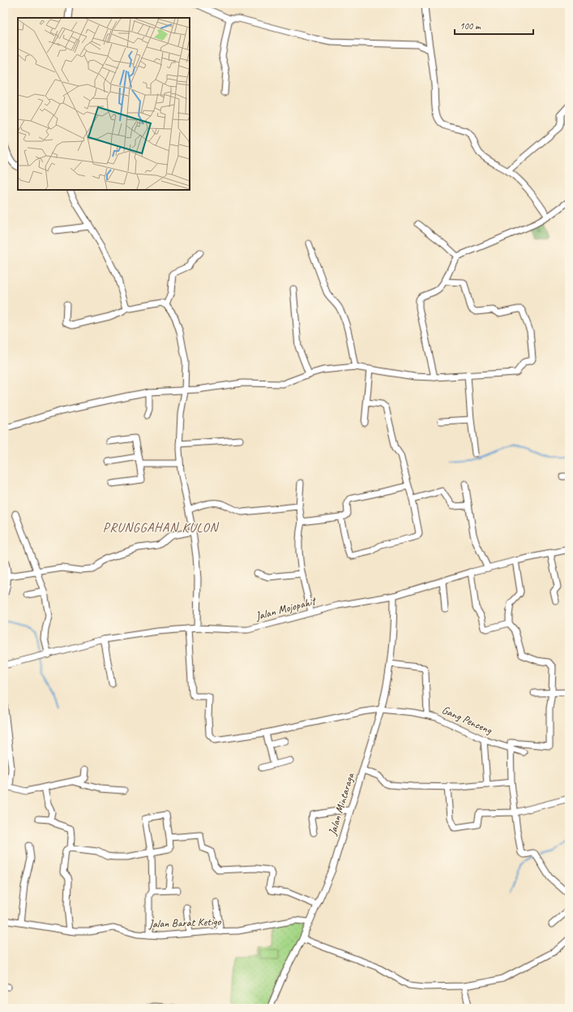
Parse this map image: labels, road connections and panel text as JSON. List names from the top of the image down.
{
  "streets": {
    "street": [
      "Jalan Mojopahit",
      "Gang Penceng",
      "Jalan Mintaraga",
      "Jalan Barat Ketigo"
    ]
  },
  "crossings": [
    ["Jalan Mojopahit", "Gang Penceng"],
    ["Jalan Mojopahit", "Jalan Mintaraga"],
    ["Gang Penceng", "Jalan Mintaraga"],
    ["Jalan Mintaraga", "Jalan Barat Ketigo"]
  ],
  "districts": ["PRUNGGAHAN KULON"],
  "scale_bar": "100 m"
}
